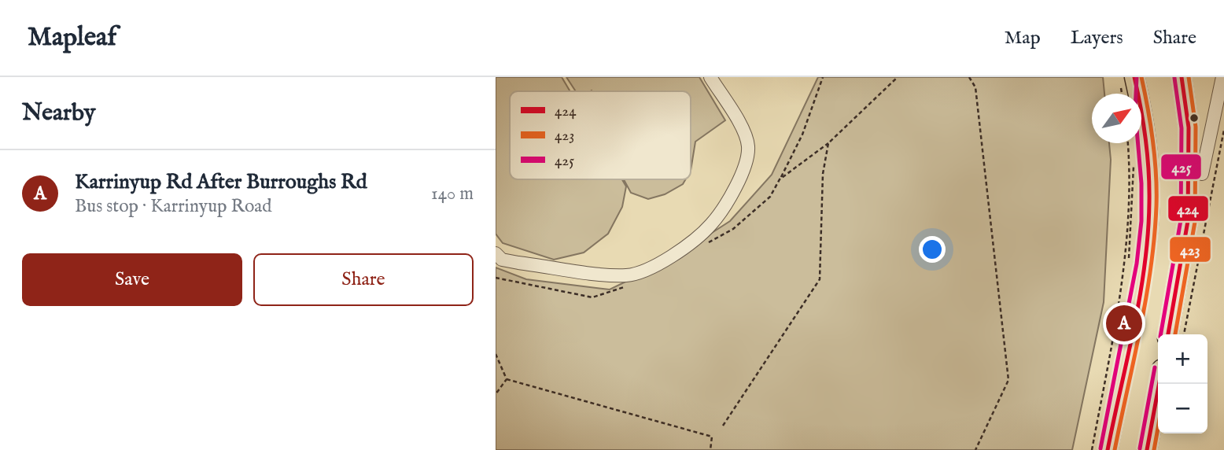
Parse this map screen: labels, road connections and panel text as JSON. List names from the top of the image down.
{
  "lines": ["transit line 424", "transit line 423", "transit line 425"],
  "legend": ["424", "423", "425"],
  "north": "top right",
  "page": {
    "header": "Mapleaf",
    "nav": ["Map", "Layers", "Share"],
    "heading": "Nearby",
    "list": [
      {
        "mark": "A",
        "name": "Karrinyup Rd After Burroughs Rd",
        "note": "Bus stop · Karrinyup Road",
        "value": "140 m"
      }
    ],
    "buttons": ["Save", "Share"],
    "pins": "A",
    "map_buttons": ["+", "−"]
  }
}
